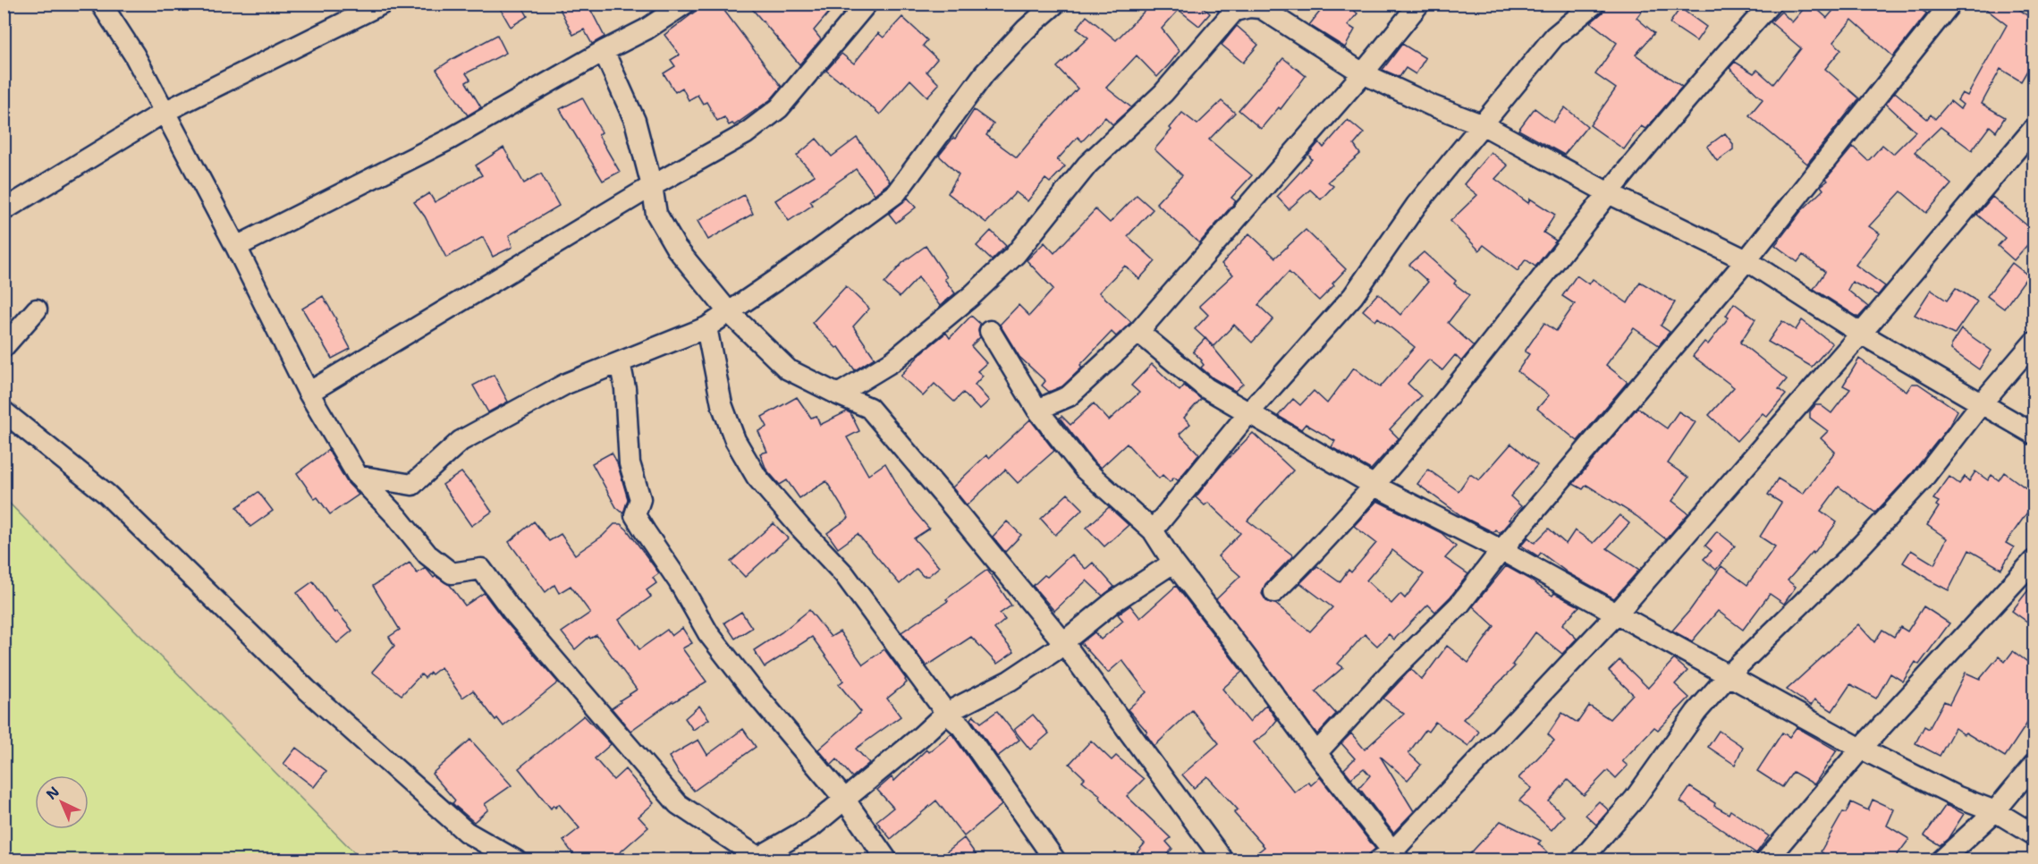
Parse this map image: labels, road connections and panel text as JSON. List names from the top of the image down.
{
  "north": "top left"
}
